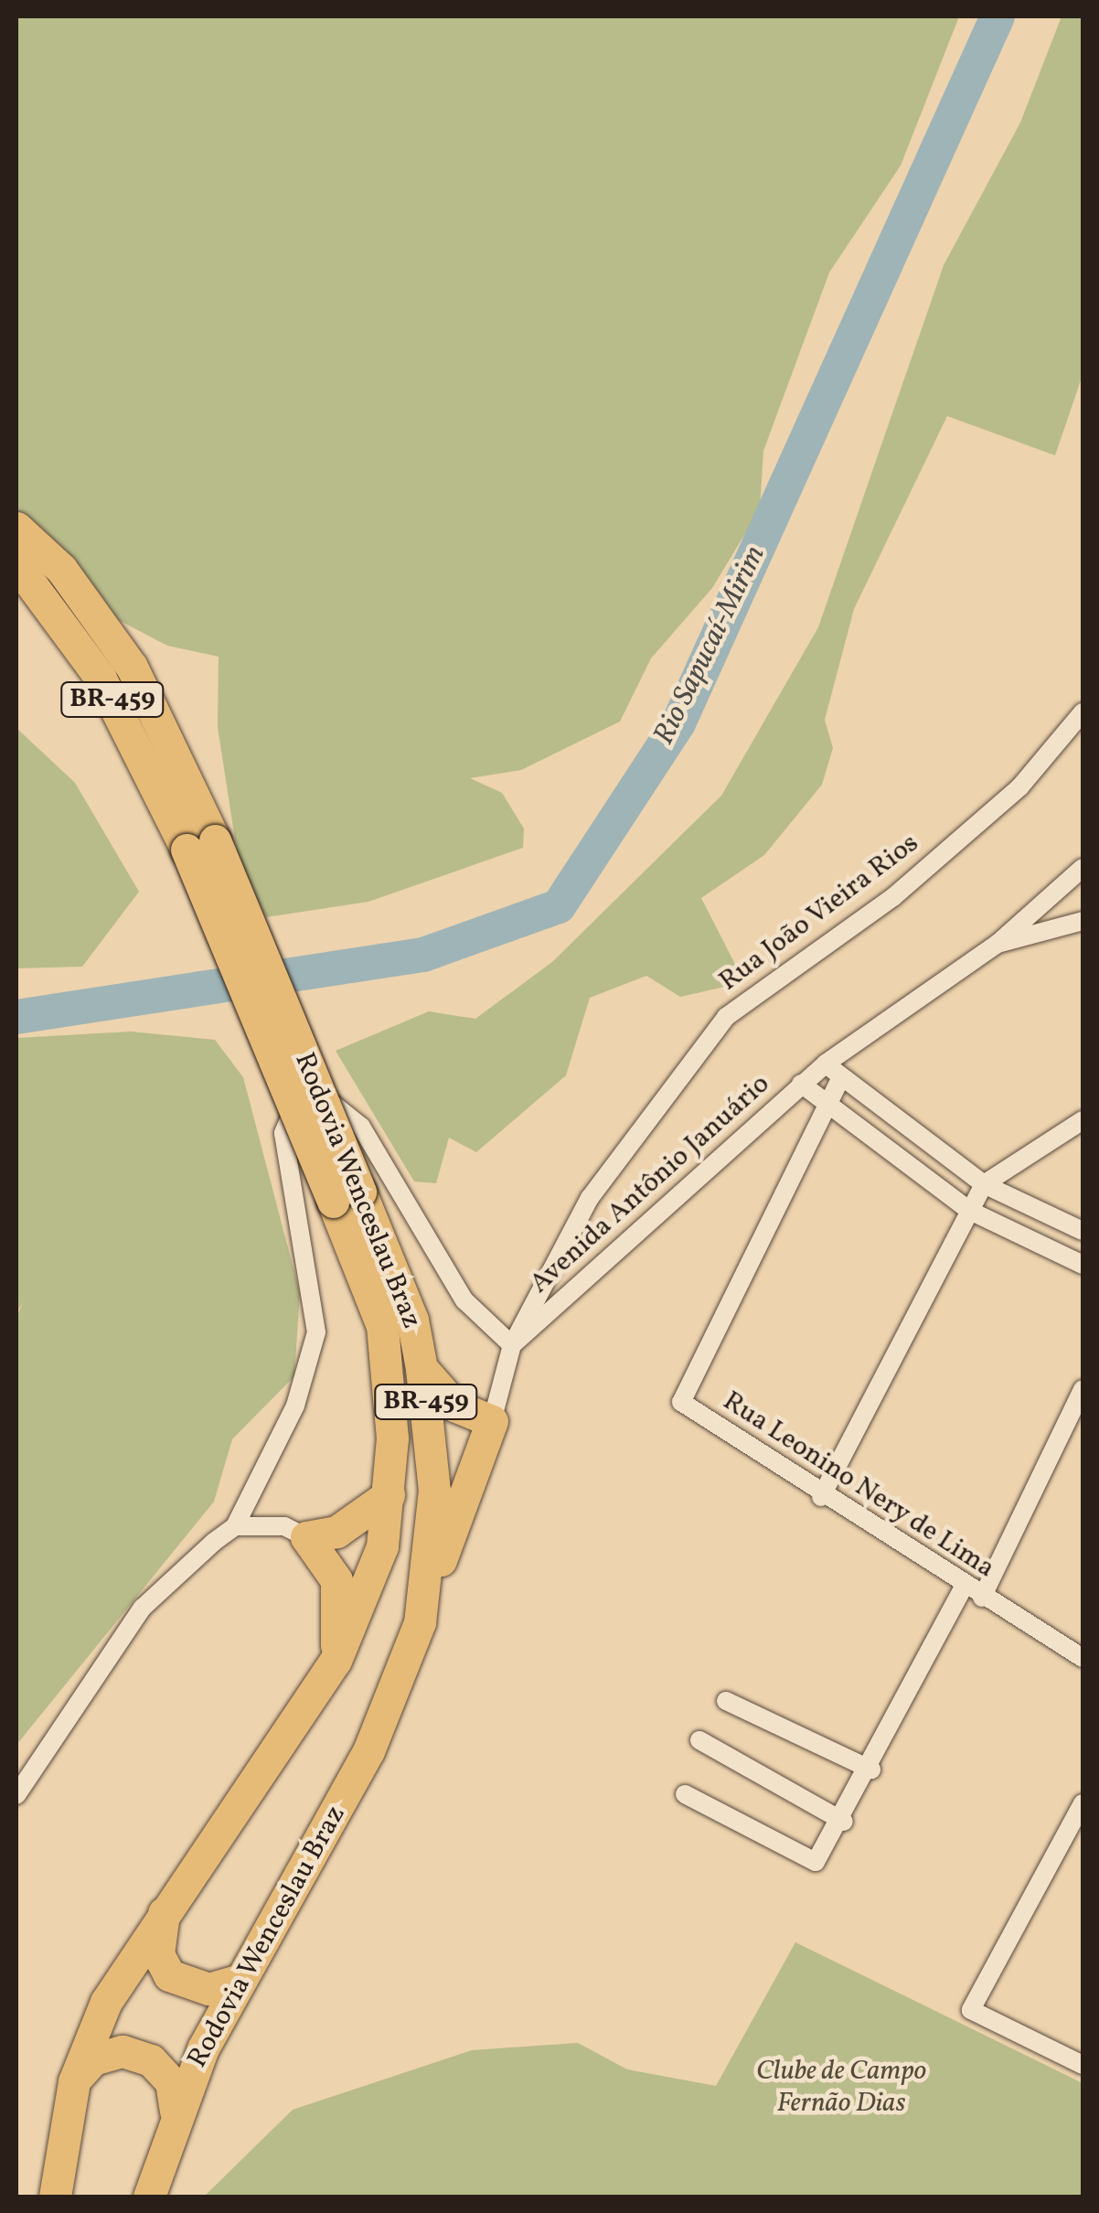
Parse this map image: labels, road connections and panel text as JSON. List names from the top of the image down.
{
  "streets": {
    "highway": ["BR-459", "Rodovia Wenceslau Braz"],
    "street": ["Rua João Vieira Rios", "Avenida Antônio Januário", "Rua Leonino Nery de Lima"]
  },
  "crossings": [
    ["Rua João Vieira Rios", "Avenida Antônio Januário"]
  ],
  "water": ["Rio Sapucaí-Mirim"],
  "parks": ["Clube de Campo Fernão Dias"]
}
